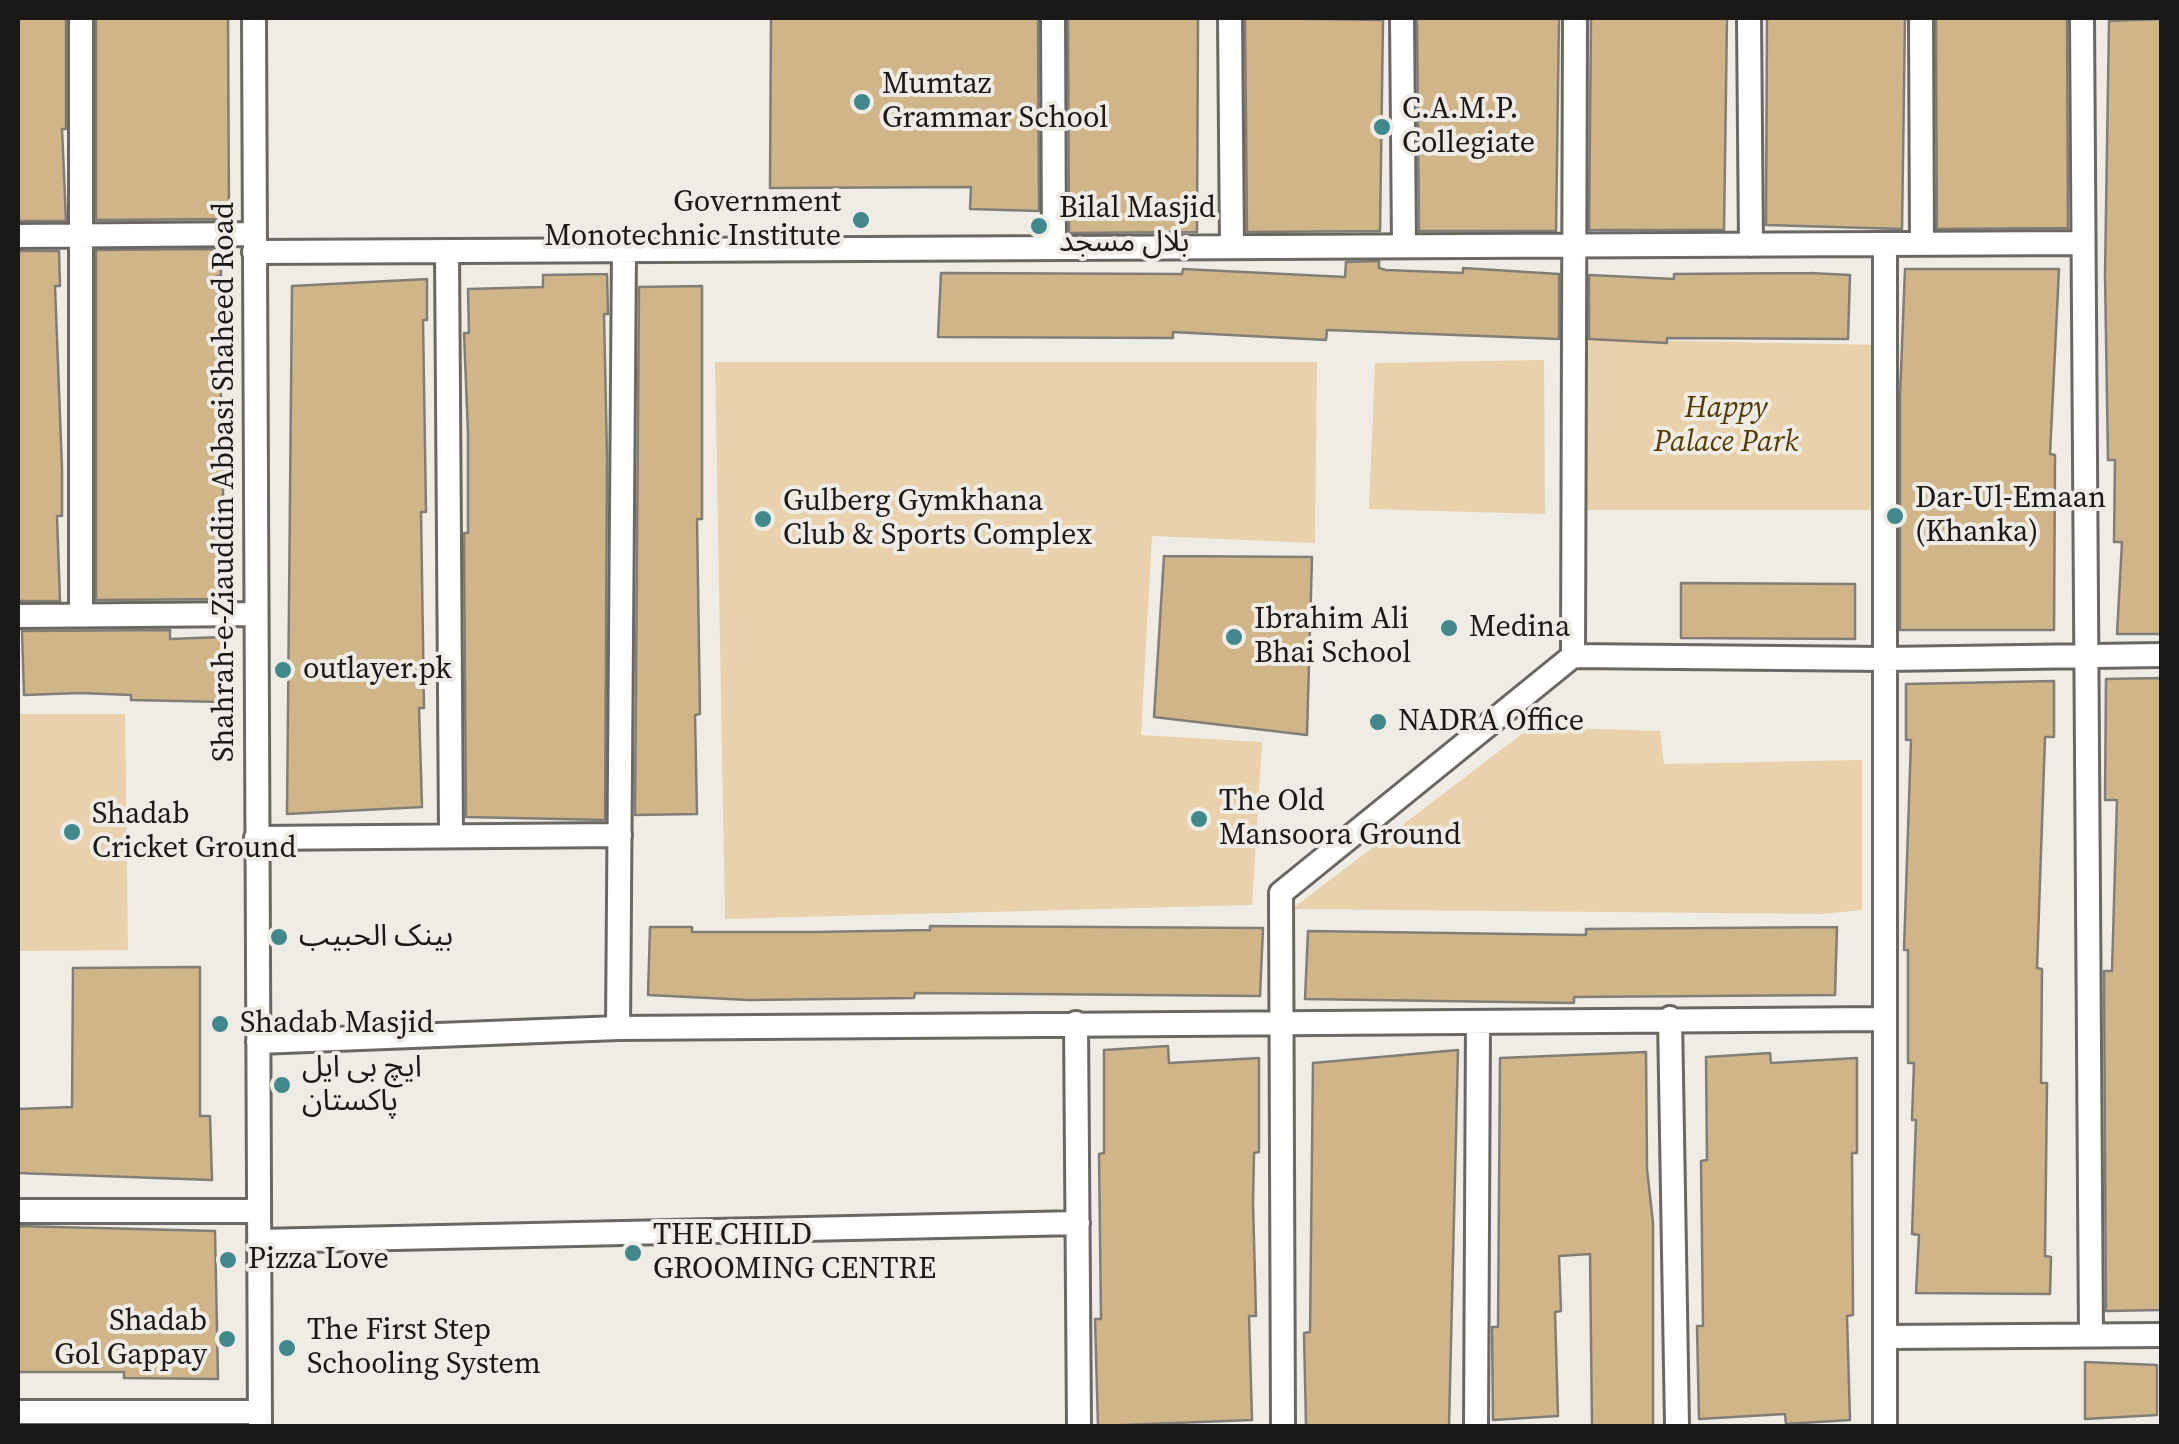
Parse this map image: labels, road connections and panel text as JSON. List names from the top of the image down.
{
  "streets": {
    "street": ["Shahrah-e-Ziauddin Abbasi Shaheed Road"]
  },
  "parks": ["Happy Palace Park"],
  "places": [
    "Mumtaz Grammar School",
    "C.A.M.P. Collegiate",
    "Government Monotechnic Institute",
    "Bilal Masjid بلال مسجد",
    "Dar-Ul-Emaan (Khanka)",
    "Gulberg Gymkhana Club & Sports Complex",
    "Medina",
    "Ibrahim Ali Bhai School",
    "outlayer.pk",
    "NADRA Office",
    "The Old Mansoora Ground",
    "Shadab Cricket Ground",
    "بينک الحبيب",
    "Shadab Masjid",
    "ایچ بی ایل پاکستان",
    "THE CHILD GROOMING CENTRE",
    "Pizza Love",
    "Shadab Gol Gappay",
    "The First Step Schooling System"
  ]
}
